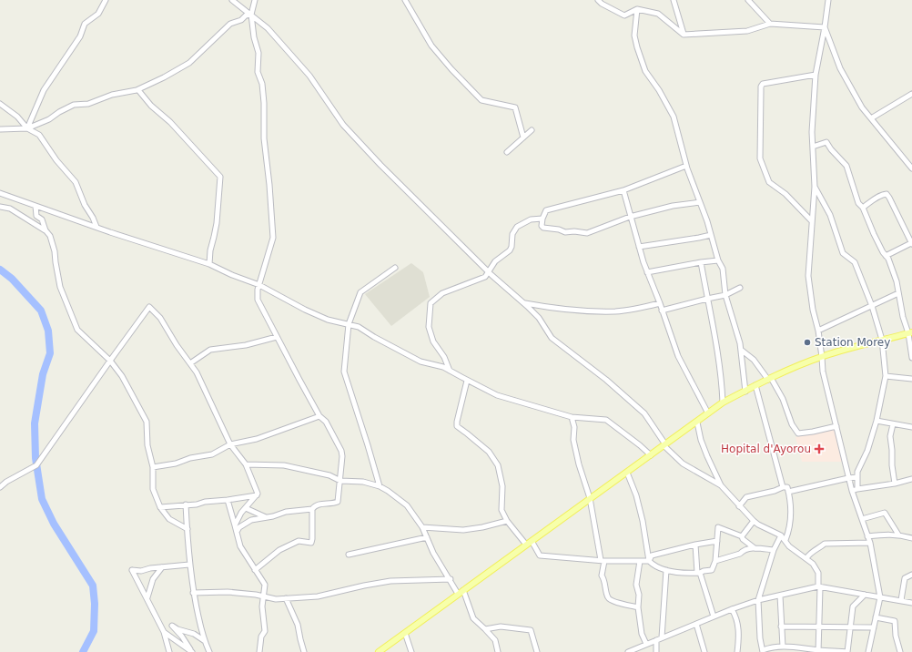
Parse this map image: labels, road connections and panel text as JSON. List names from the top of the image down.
{
  "places": {
    "other": ["Station Morey"],
    "health": ["Hopital d'Ayorou"]
  }
}
